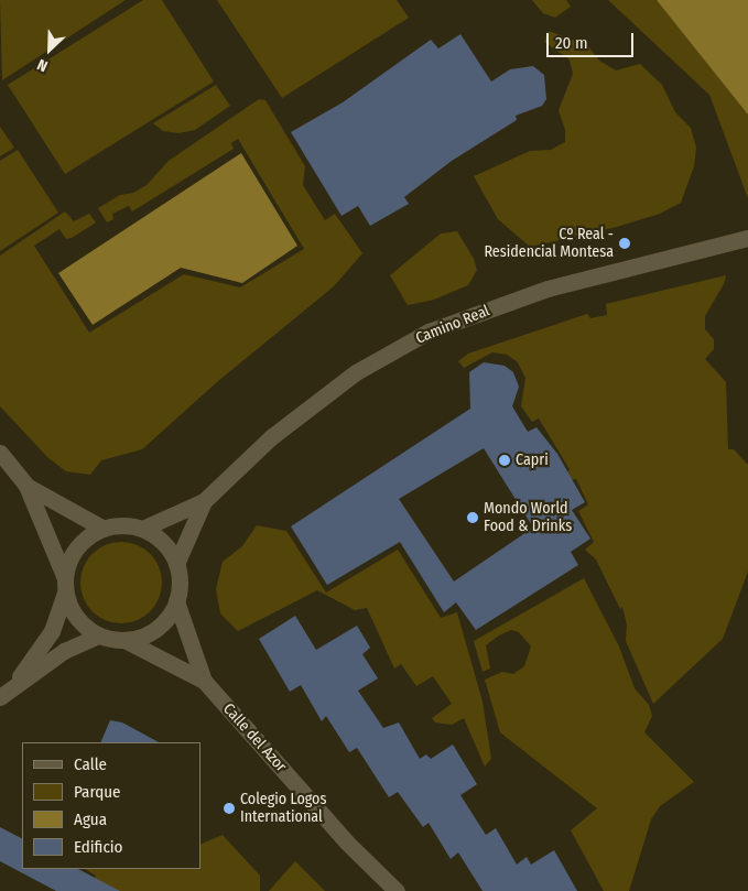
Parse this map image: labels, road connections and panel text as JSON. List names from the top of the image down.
{
  "streets": {
    "street": ["Camino Real", "Calle del Azor"]
  },
  "crossings": [
    ["Camino Real", "Calle del Azor"]
  ],
  "places": [
    "Cº Real - Residencial Montesa",
    "Capri",
    "Mondo World Food & Drinks",
    "Colegio Logos International"
  ],
  "legend": [
    "Calle",
    "Parque",
    "Agua",
    "Edificio"
  ],
  "scale_bar": "20 m",
  "north": "bottom left"
}
